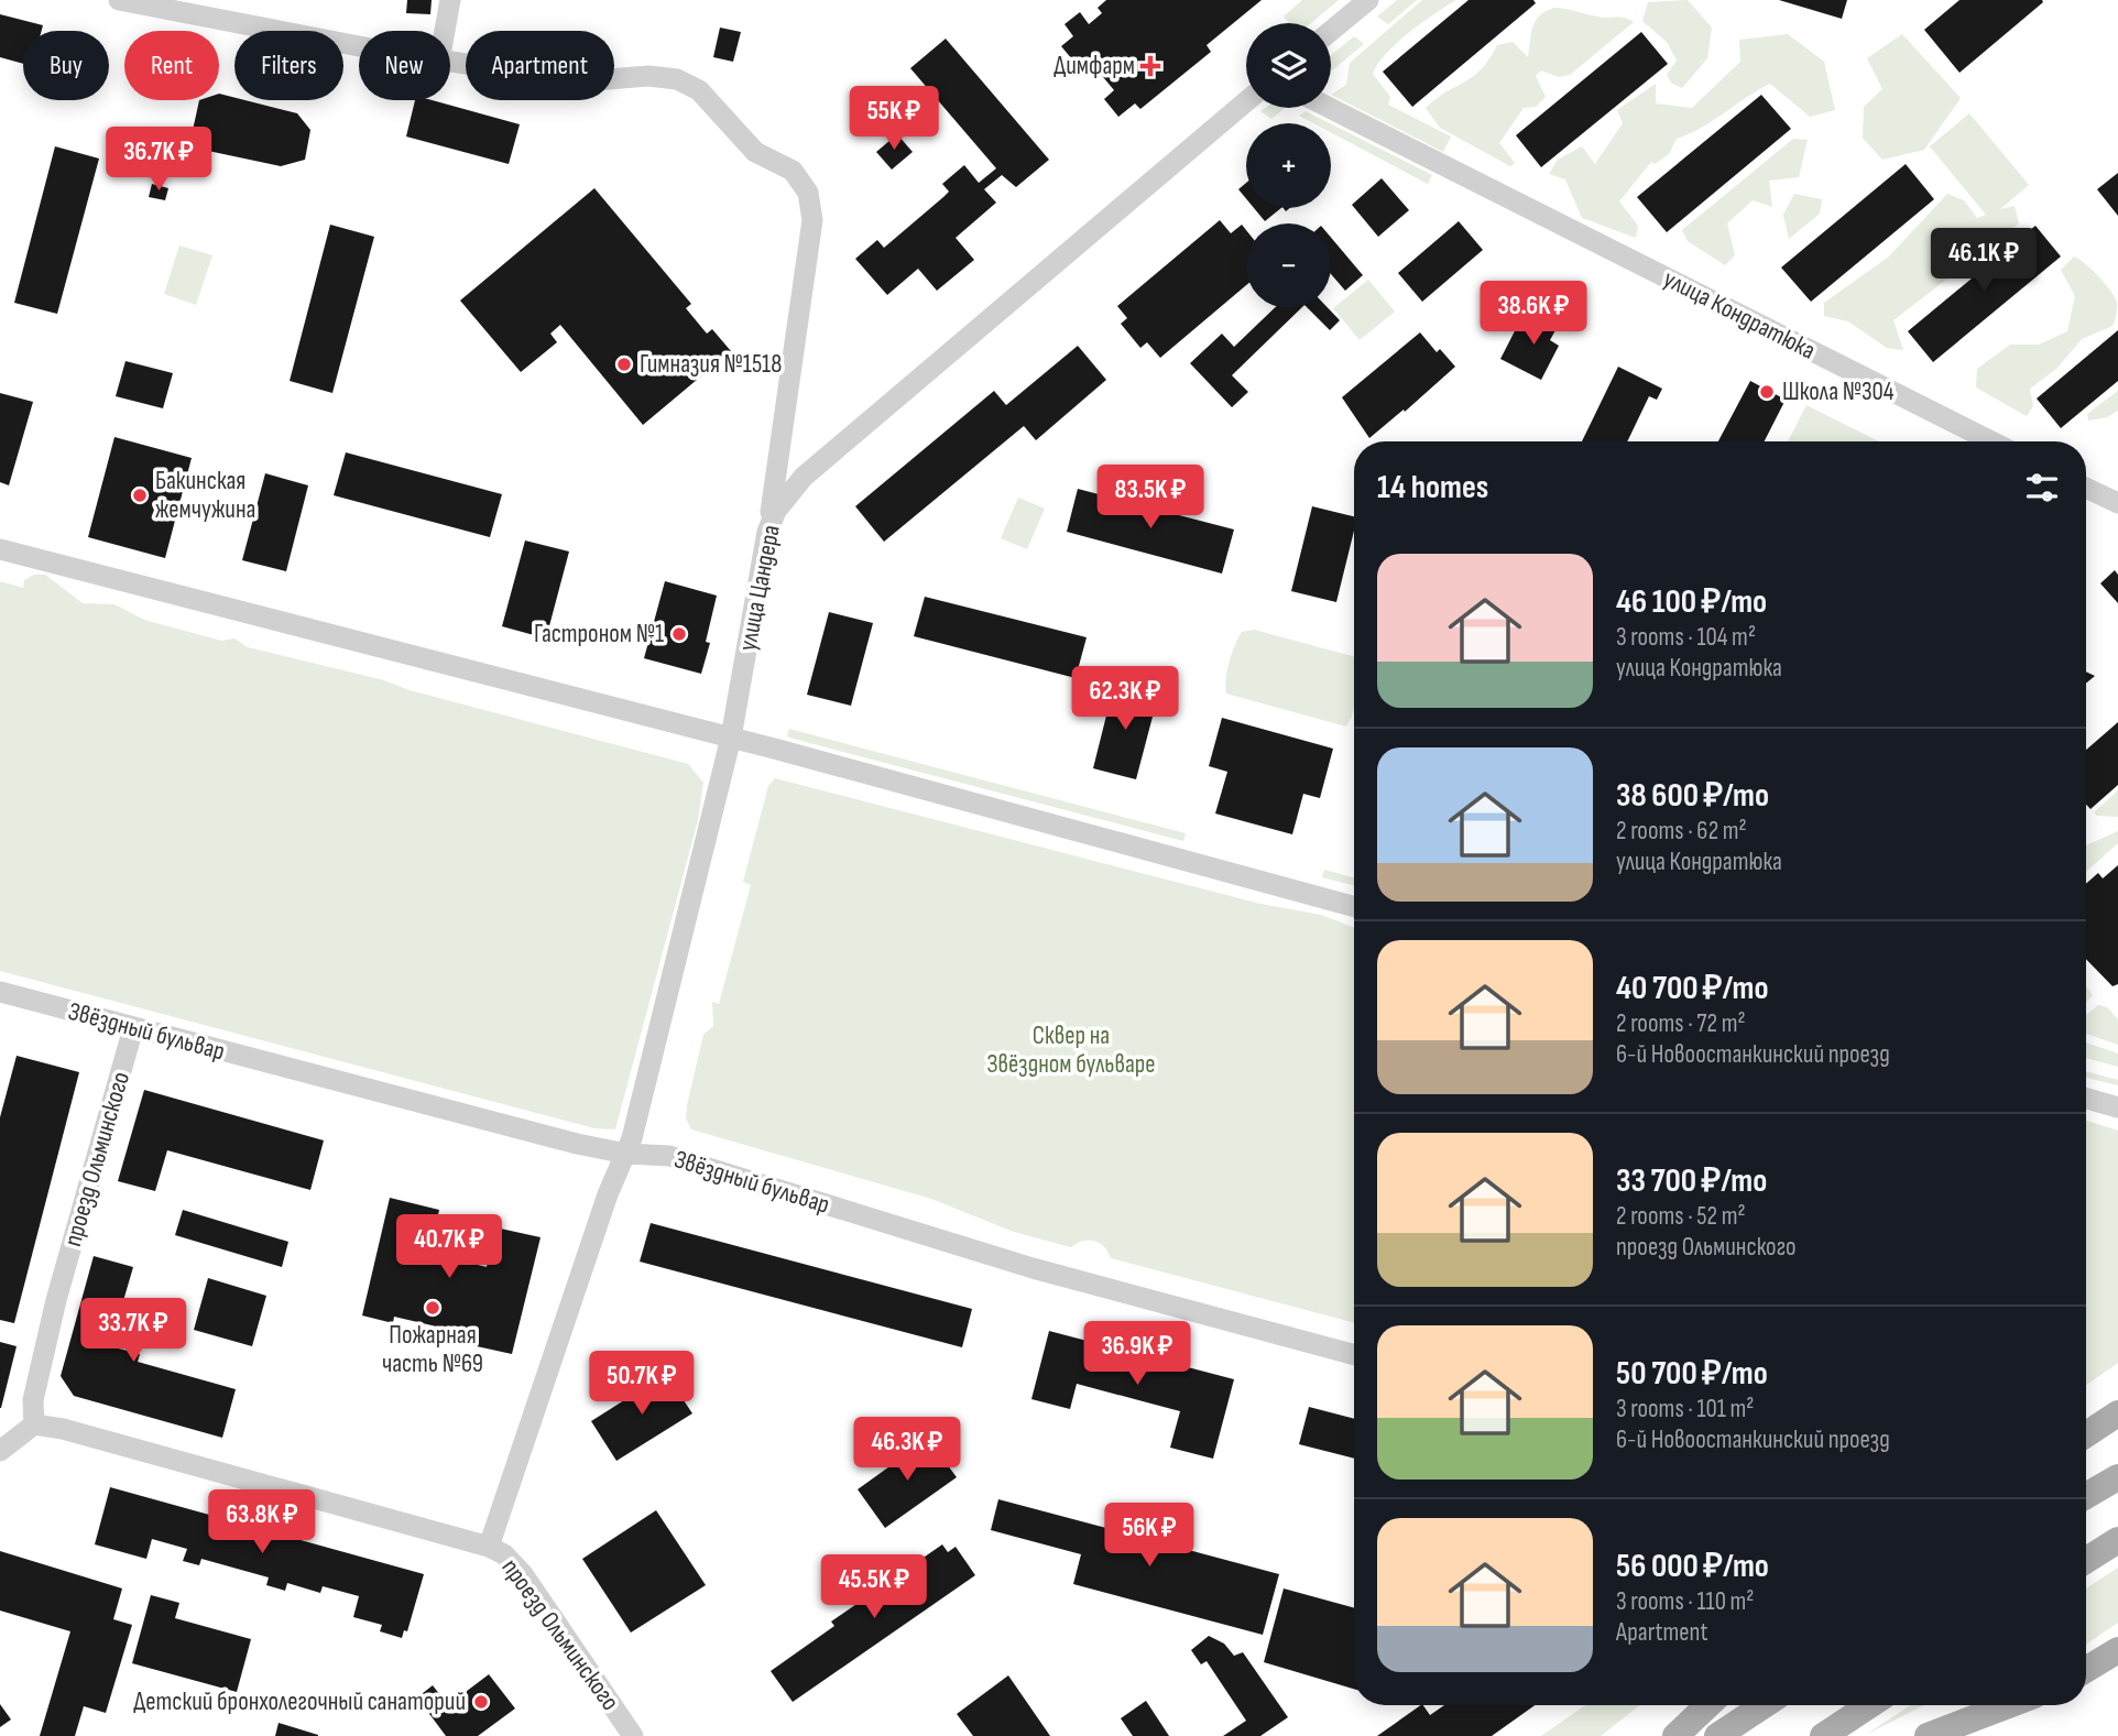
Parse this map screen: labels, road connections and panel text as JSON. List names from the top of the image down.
{
  "streets": {
    "street": [
      "улица Кондратюка",
      "улица Цандера",
      "Звёздный бульвар",
      "проезд Ольминского"
    ]
  },
  "crossings": [
    ["улица Цандера", "Звёздный бульвар"],
    ["улица Цандера", "проезд Ольминского"],
    ["Звёздный бульвар", "проезд Ольминского"]
  ],
  "parks": ["Сквер на Звёздном бульваре"],
  "places": {
    "health": ["Димфарм"],
    "other": [
      "Гимназия №1518",
      "Школа №304",
      "Бакинская жемчужина",
      "Гастроном №1",
      "Пожарная часть №69",
      "Детский бронхолегочный санаторий"
    ]
  },
  "page": {
    "map_buttons": ["+", "−"],
    "chip": [
      "Buy",
      "Rent",
      "Filters",
      "New",
      "Apartment"
    ],
    "price": [
      "55K ₽",
      "36.7K ₽",
      "46.1K ₽",
      "38.6K ₽",
      "83.5K ₽",
      "62.3K ₽",
      "40.7K ₽",
      "33.7K ₽",
      "36.9K ₽",
      "50.7K ₽",
      "46.3K ₽",
      "63.8K ₽",
      "56K ₽",
      "45.5K ₽"
    ],
    "heading": "14 homes",
    "list": [
      {
        "name": "46 100 ₽/mo",
        "note": "3 rooms · 104 m² · улица Кондратюка"
      },
      {
        "name": "38 600 ₽/mo",
        "note": "2 rooms · 62 m² · улица Кондратюка"
      },
      {
        "name": "40 700 ₽/mo",
        "note": "2 rooms · 72 m² · 6-й Новоостанкинский проезд"
      },
      {
        "name": "33 700 ₽/mo",
        "note": "2 rooms · 52 m² · проезд Ольминского"
      },
      {
        "name": "50 700 ₽/mo",
        "note": "3 rooms · 101 m² · 6-й Новоостанкинский проезд"
      },
      {
        "name": "56 000 ₽/mo",
        "note": "3 rooms · 110 m² · Apartment"
      }
    ]
  }
}
